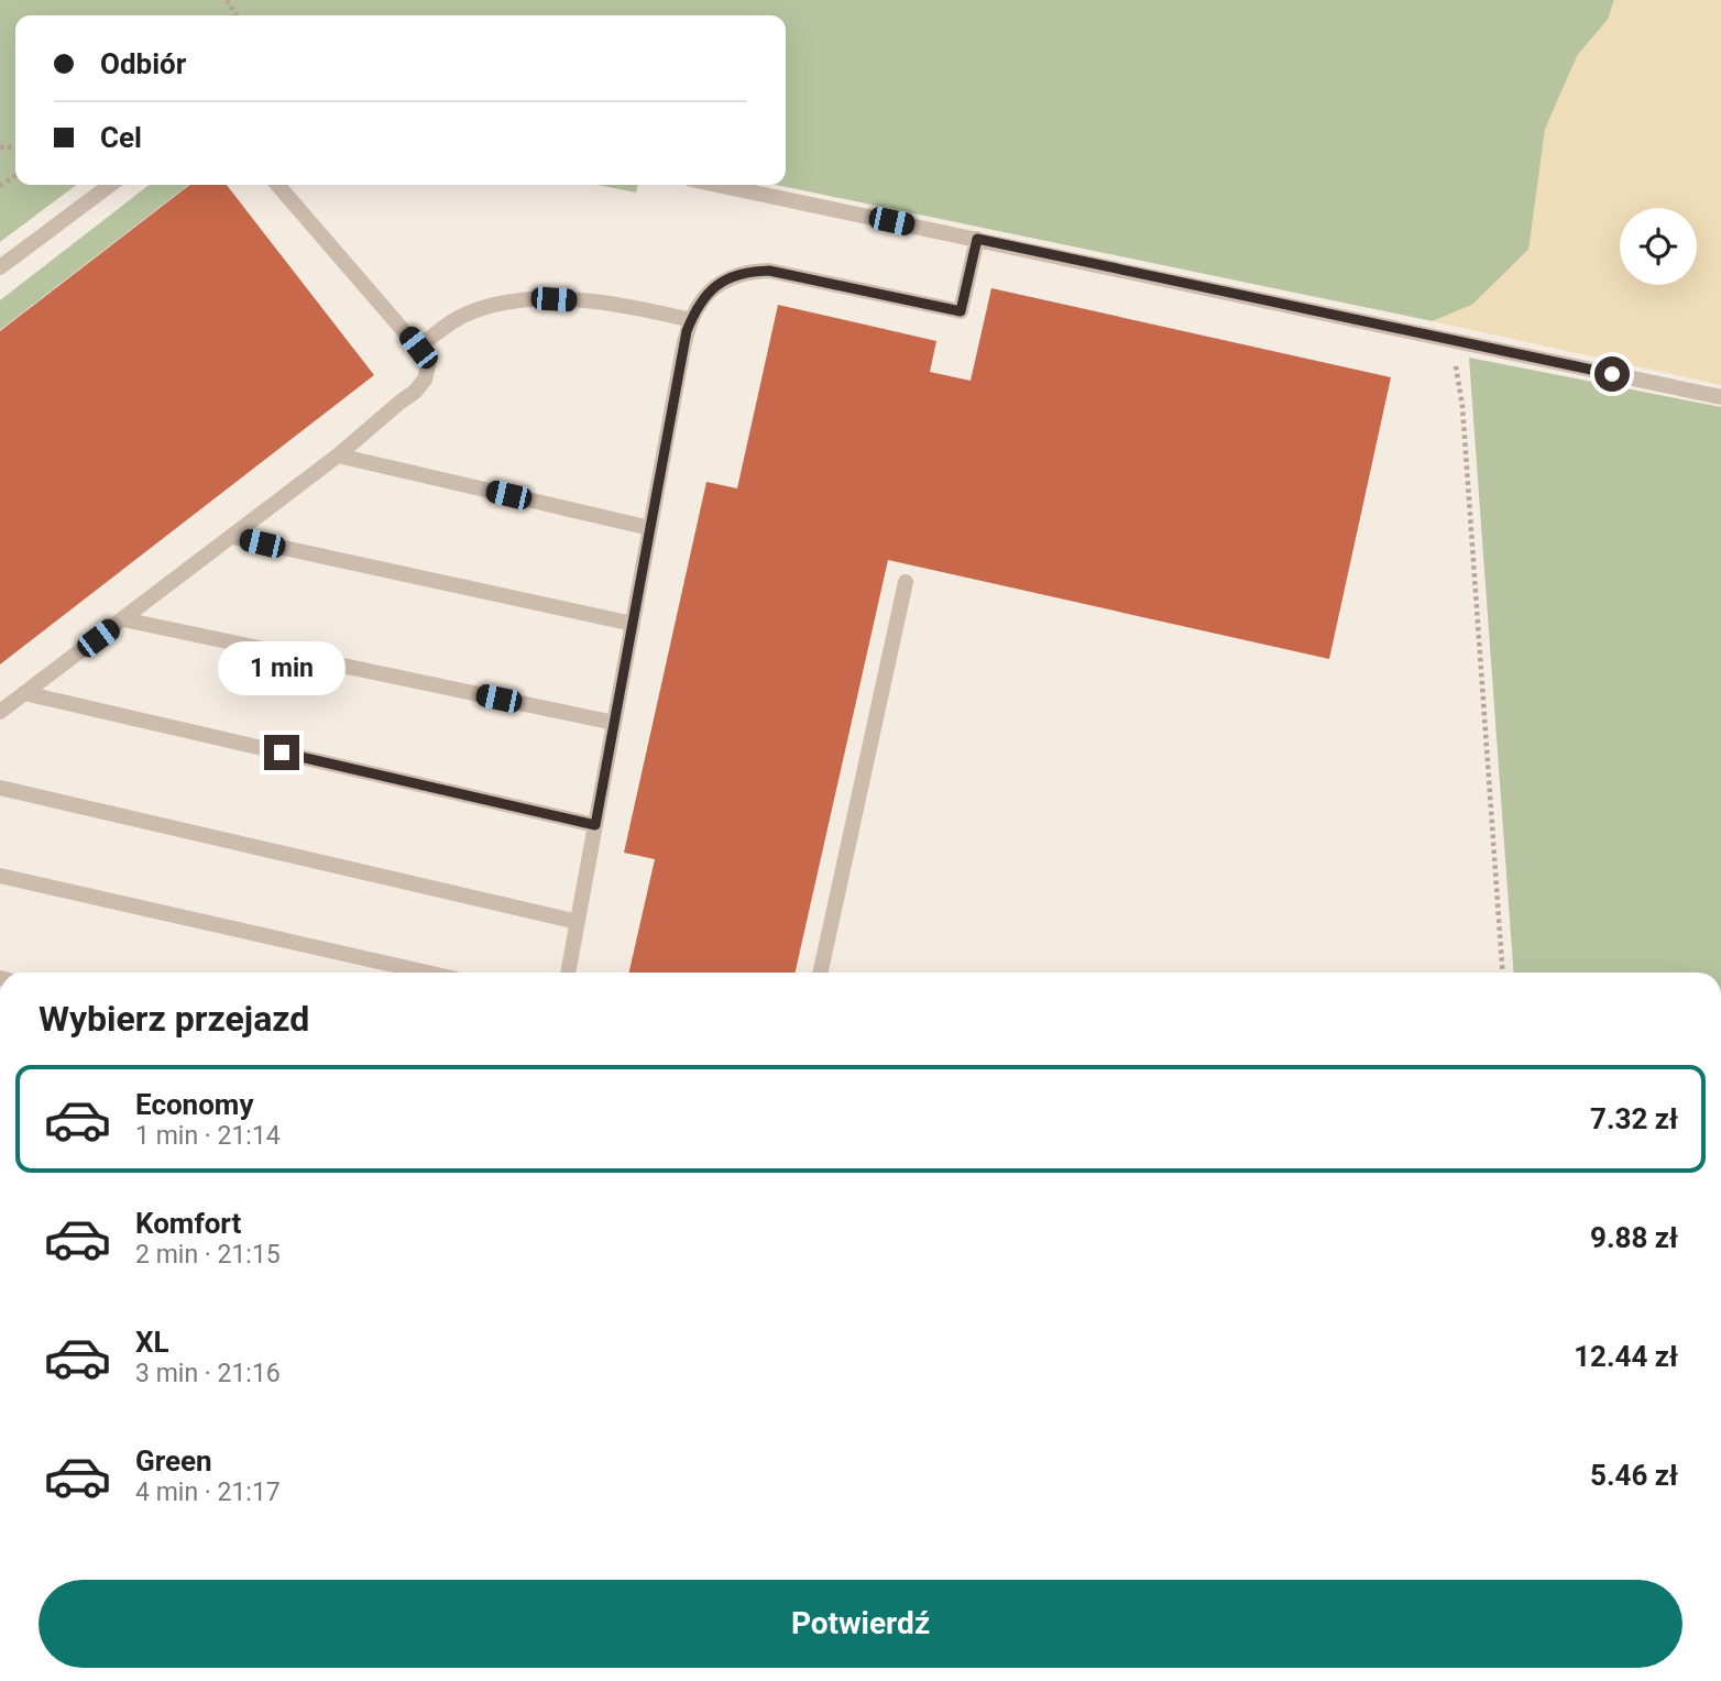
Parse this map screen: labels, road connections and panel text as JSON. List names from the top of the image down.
{
  "page": {
    "banner": ["Odbiór", "Cel"],
    "bubble": "1 min",
    "heading": "Wybierz przejazd",
    "list": [
      {
        "name": "Economy",
        "note": "1 min · 21:14",
        "value": "7.32 zł"
      },
      {
        "name": "Komfort",
        "note": "2 min · 21:15",
        "value": "9.88 zł"
      },
      {
        "name": "XL",
        "note": "3 min · 21:16",
        "value": "12.44 zł"
      },
      {
        "name": "Green",
        "note": "4 min · 21:17",
        "value": "5.46 zł"
      }
    ],
    "buttons": "Potwierdź"
  }
}
